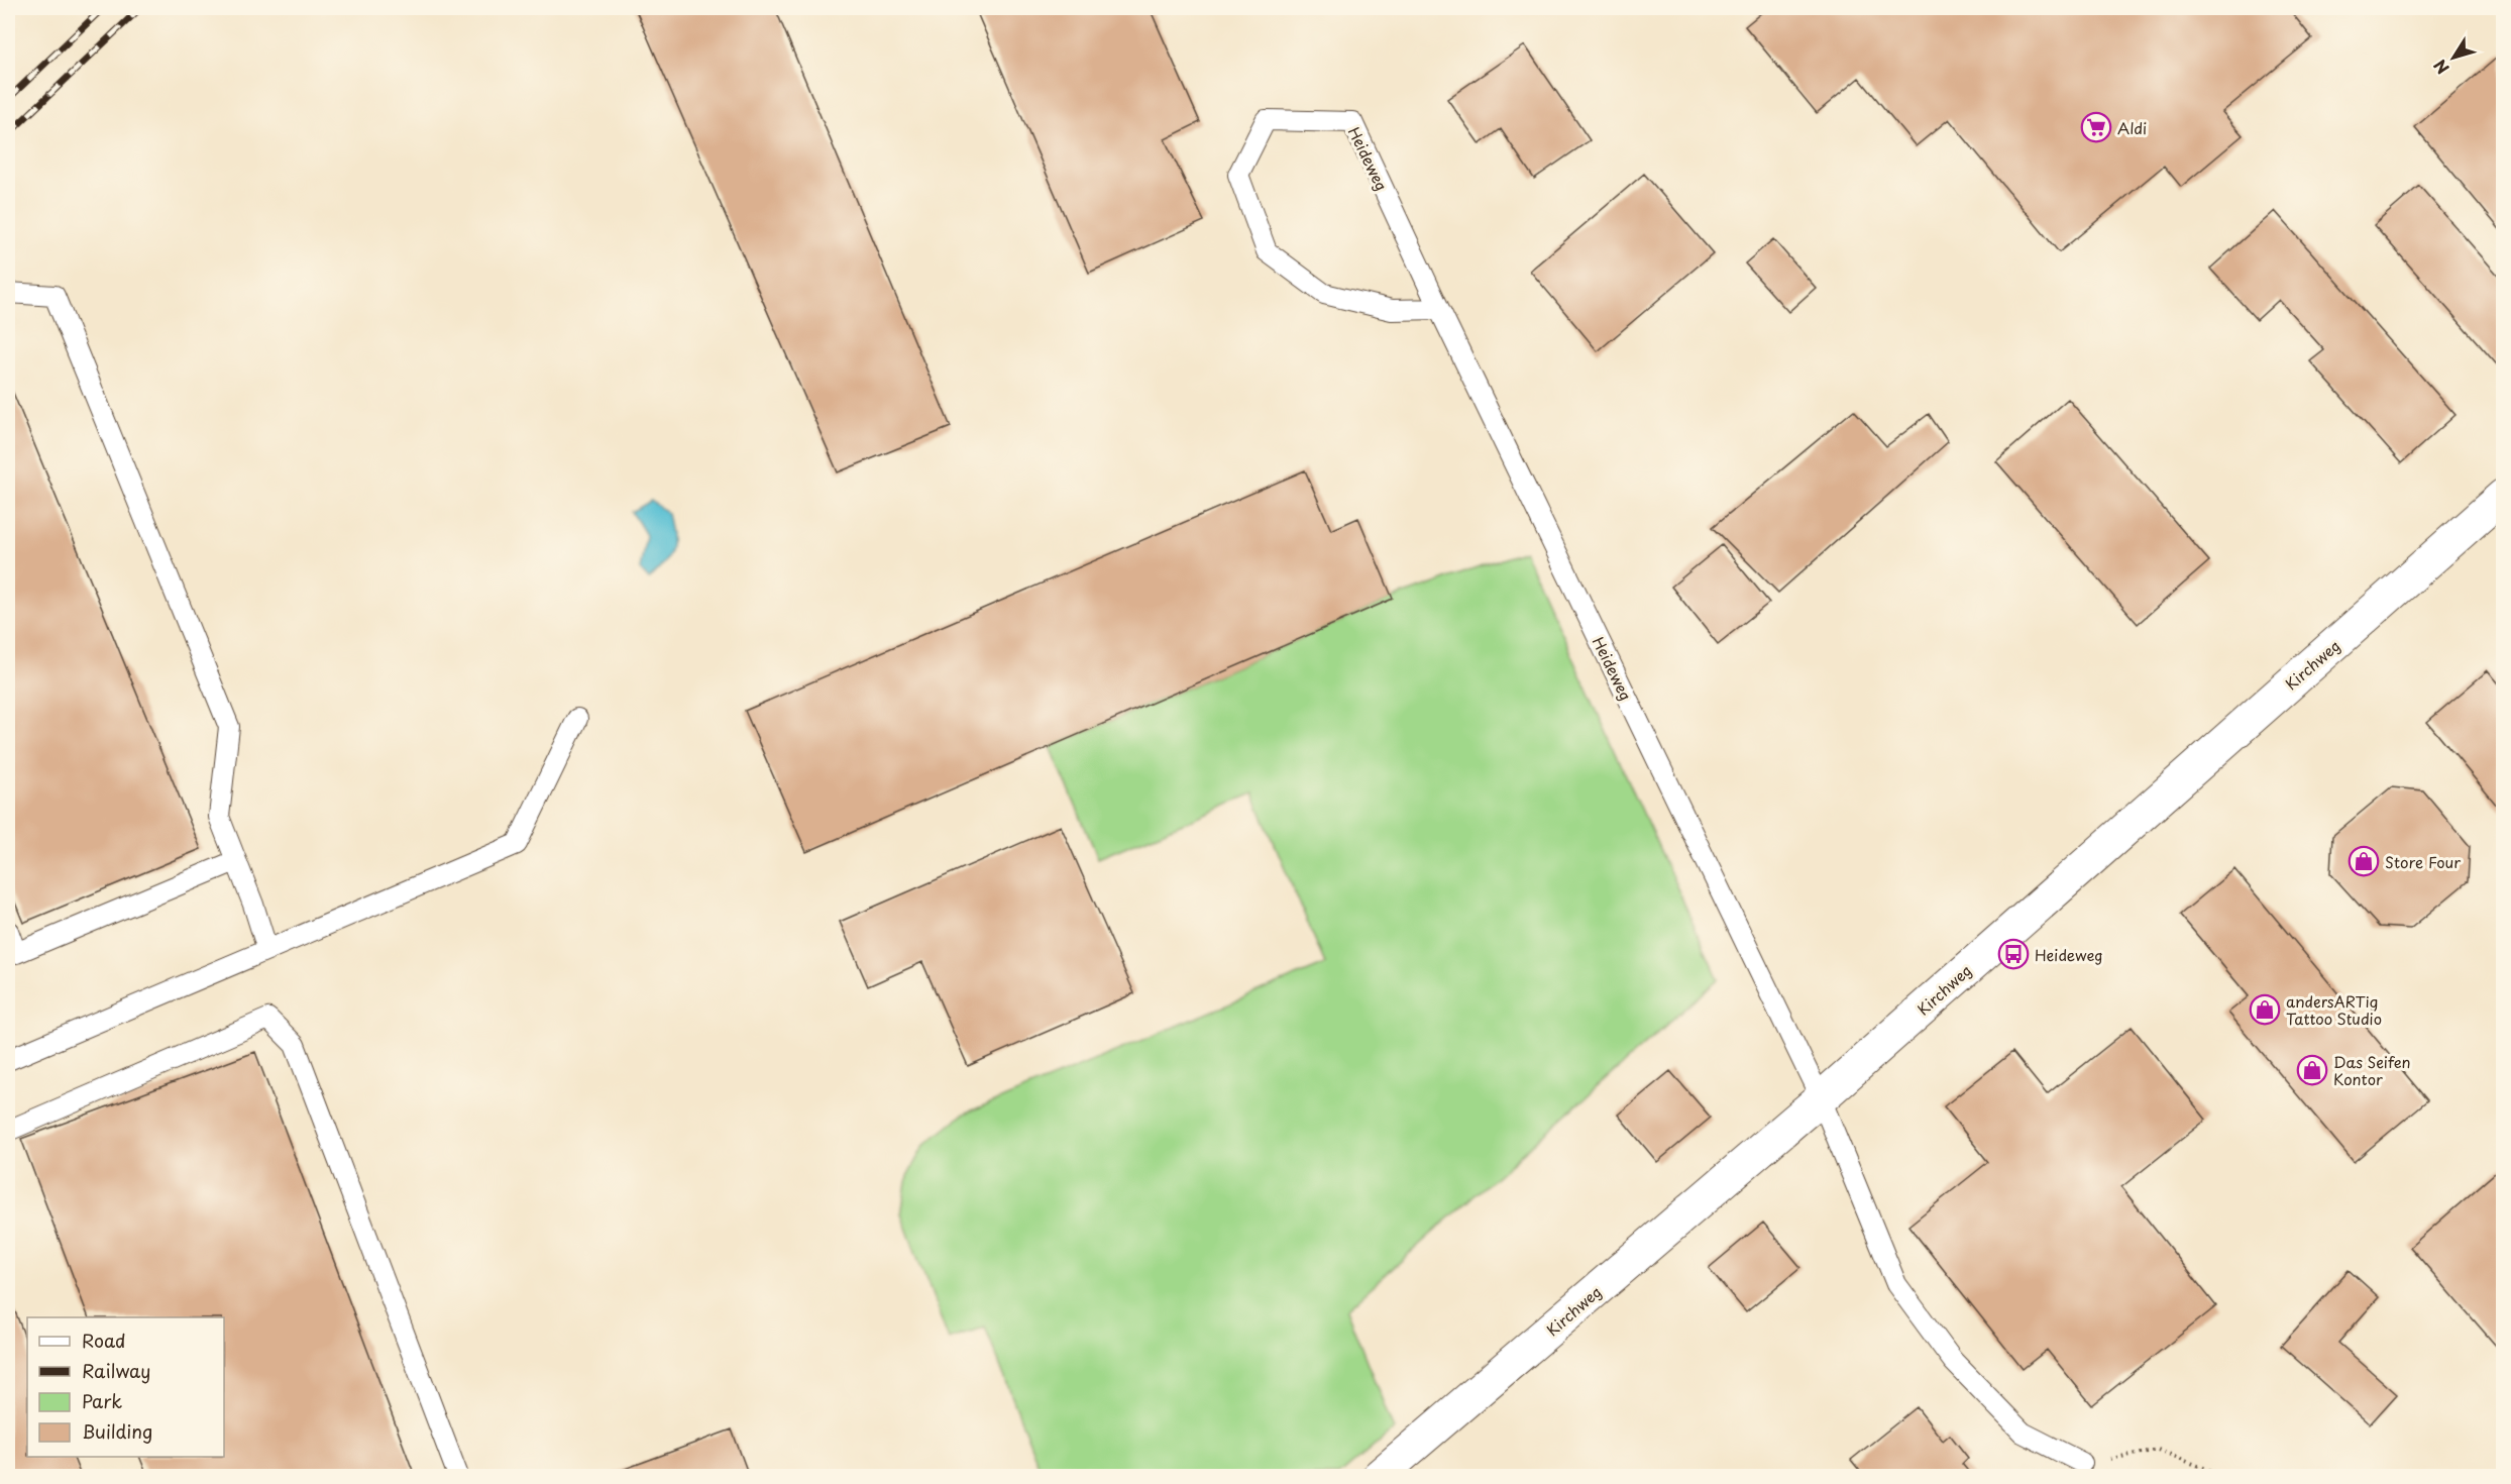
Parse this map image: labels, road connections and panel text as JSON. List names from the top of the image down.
{
  "streets": {
    "street": ["Kirchweg"],
    "lane": ["Heideweg"]
  },
  "crossings": [
    ["Heideweg", "Kirchweg"]
  ],
  "places": {
    "supermarket": ["Aldi"],
    "shop": ["Store Four", "andersARTig Tattoo Studio", "Das Seifen Kontor"],
    "bus stop": ["Heideweg"]
  },
  "legend": [
    "Road",
    "Railway",
    "Park",
    "Building"
  ],
  "north": "bottom left"
}
